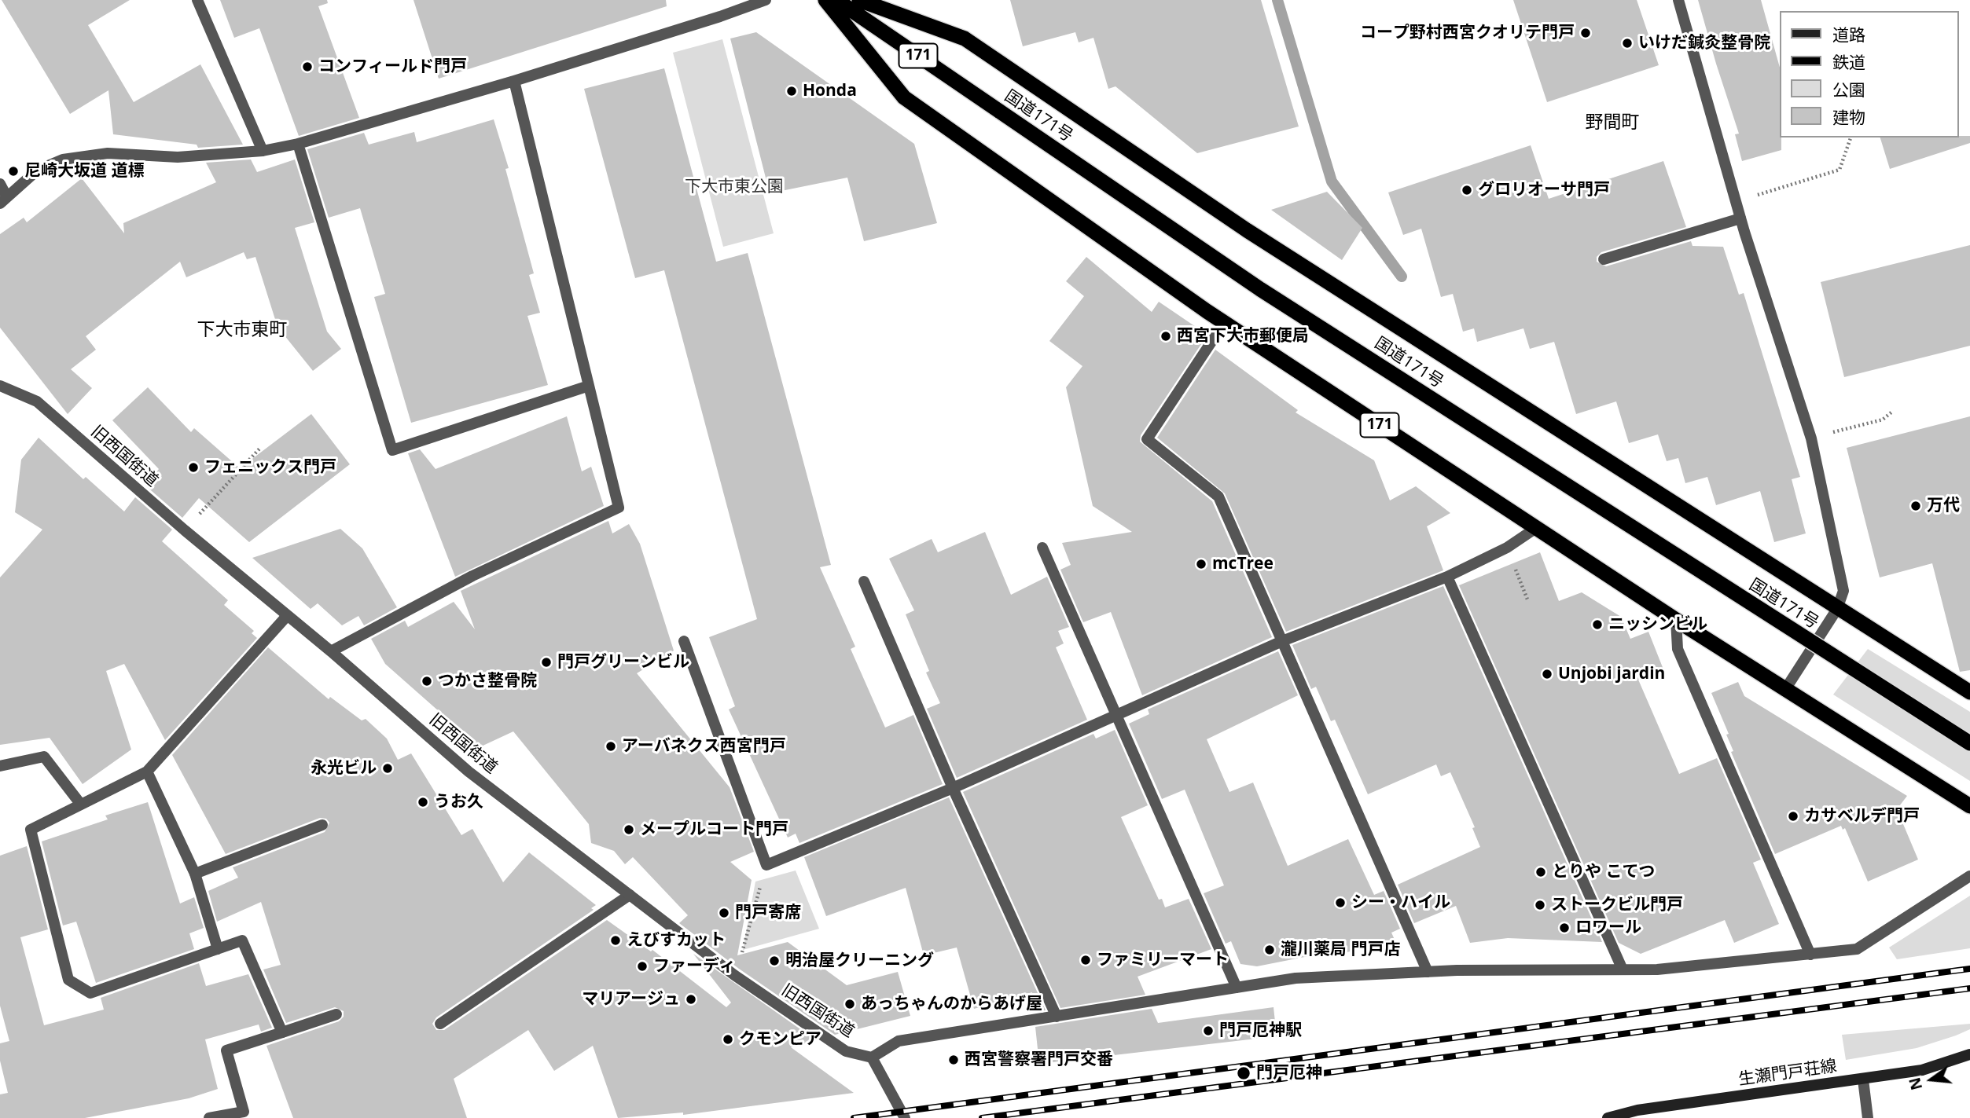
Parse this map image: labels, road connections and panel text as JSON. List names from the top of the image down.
{
  "streets": {
    "highway": ["171", "国道171号"],
    "main road": ["生瀬門戸荘線"],
    "street": ["旧西国街道"]
  },
  "districts": ["野間町", "下大市東町"],
  "parks": ["下大市東公園"],
  "places": [
    "コープ野村西宮クオリテ門戸",
    "いけだ鍼灸整骨院",
    "コンフィールド門戸",
    "Honda",
    "尼崎大坂道 道標",
    "グロリオーサ門戸",
    "西宮下大市郵便局",
    "フェニックス門戸",
    "万代",
    "mcTree",
    "ニッシンビル",
    "門戸グリーンビル",
    "Unjobi jardin",
    "つかさ整骨院",
    "アーバネクス西宮門戸",
    "永光ビル",
    "うお久",
    "カサベルデ門戸",
    "メープルコート門戸",
    "とりや こてつ",
    "シー・ハイル",
    "ストークビル門戸",
    "門戸寄席",
    "ロワール",
    "えびすカット",
    "瀧川薬局 門戸店",
    "ファミリーマート",
    "明治屋クリーニング",
    "ファーディ",
    "マリアージュ",
    "あっちゃんのからあげ屋",
    "門戸厄神駅",
    "クモンピア",
    "西宮警察署門戸交番",
    "門戸厄神"
  ],
  "legend": [
    "道路",
    "鉄道",
    "公園",
    "建物"
  ],
  "north": "left"
}
